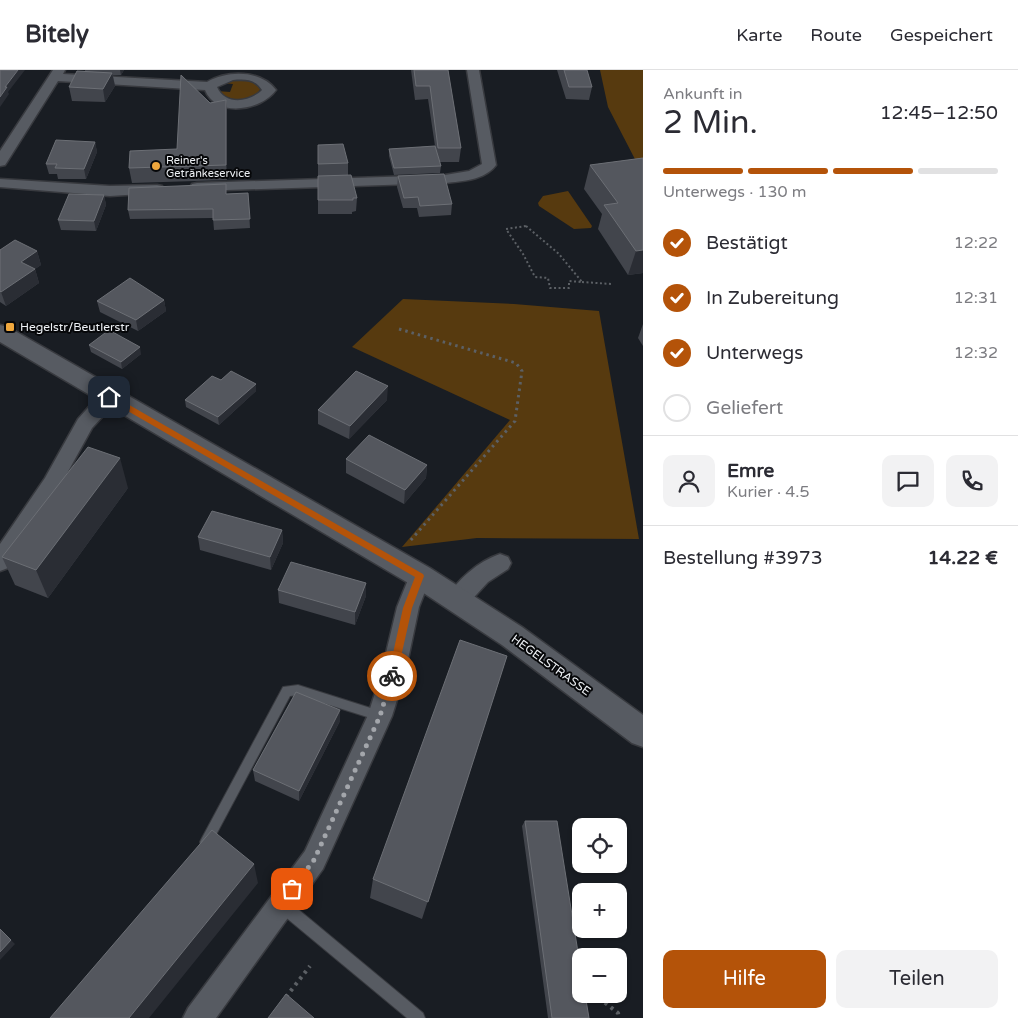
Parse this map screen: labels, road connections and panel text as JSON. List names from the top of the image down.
{
  "streets": {
    "street": ["HEGELSTRASSE"]
  },
  "places": {
    "other": ["Reiner's Getränkeservice"],
    "transit": ["Hegelstr/Beutlerstr"]
  },
  "page": {
    "header": "Bitely",
    "nav": ["Karte", "Route", "Gespeichert"],
    "heading": ["2 Min.", "Ankunft in", "12:45–12:50"],
    "panel": [
      "Emre",
      "Kurier · 4.5",
      "Bestellung #3973",
      "14.22 €"
    ],
    "bar": "Unterwegs · 130 m",
    "list": [
      ["Bestätigt", "12:22"],
      ["In Zubereitung", "12:31"],
      ["Unterwegs", "12:32"],
      "Geliefert"
    ],
    "map_buttons": ["+", "−"],
    "buttons": ["Hilfe", "Teilen"]
  }
}
